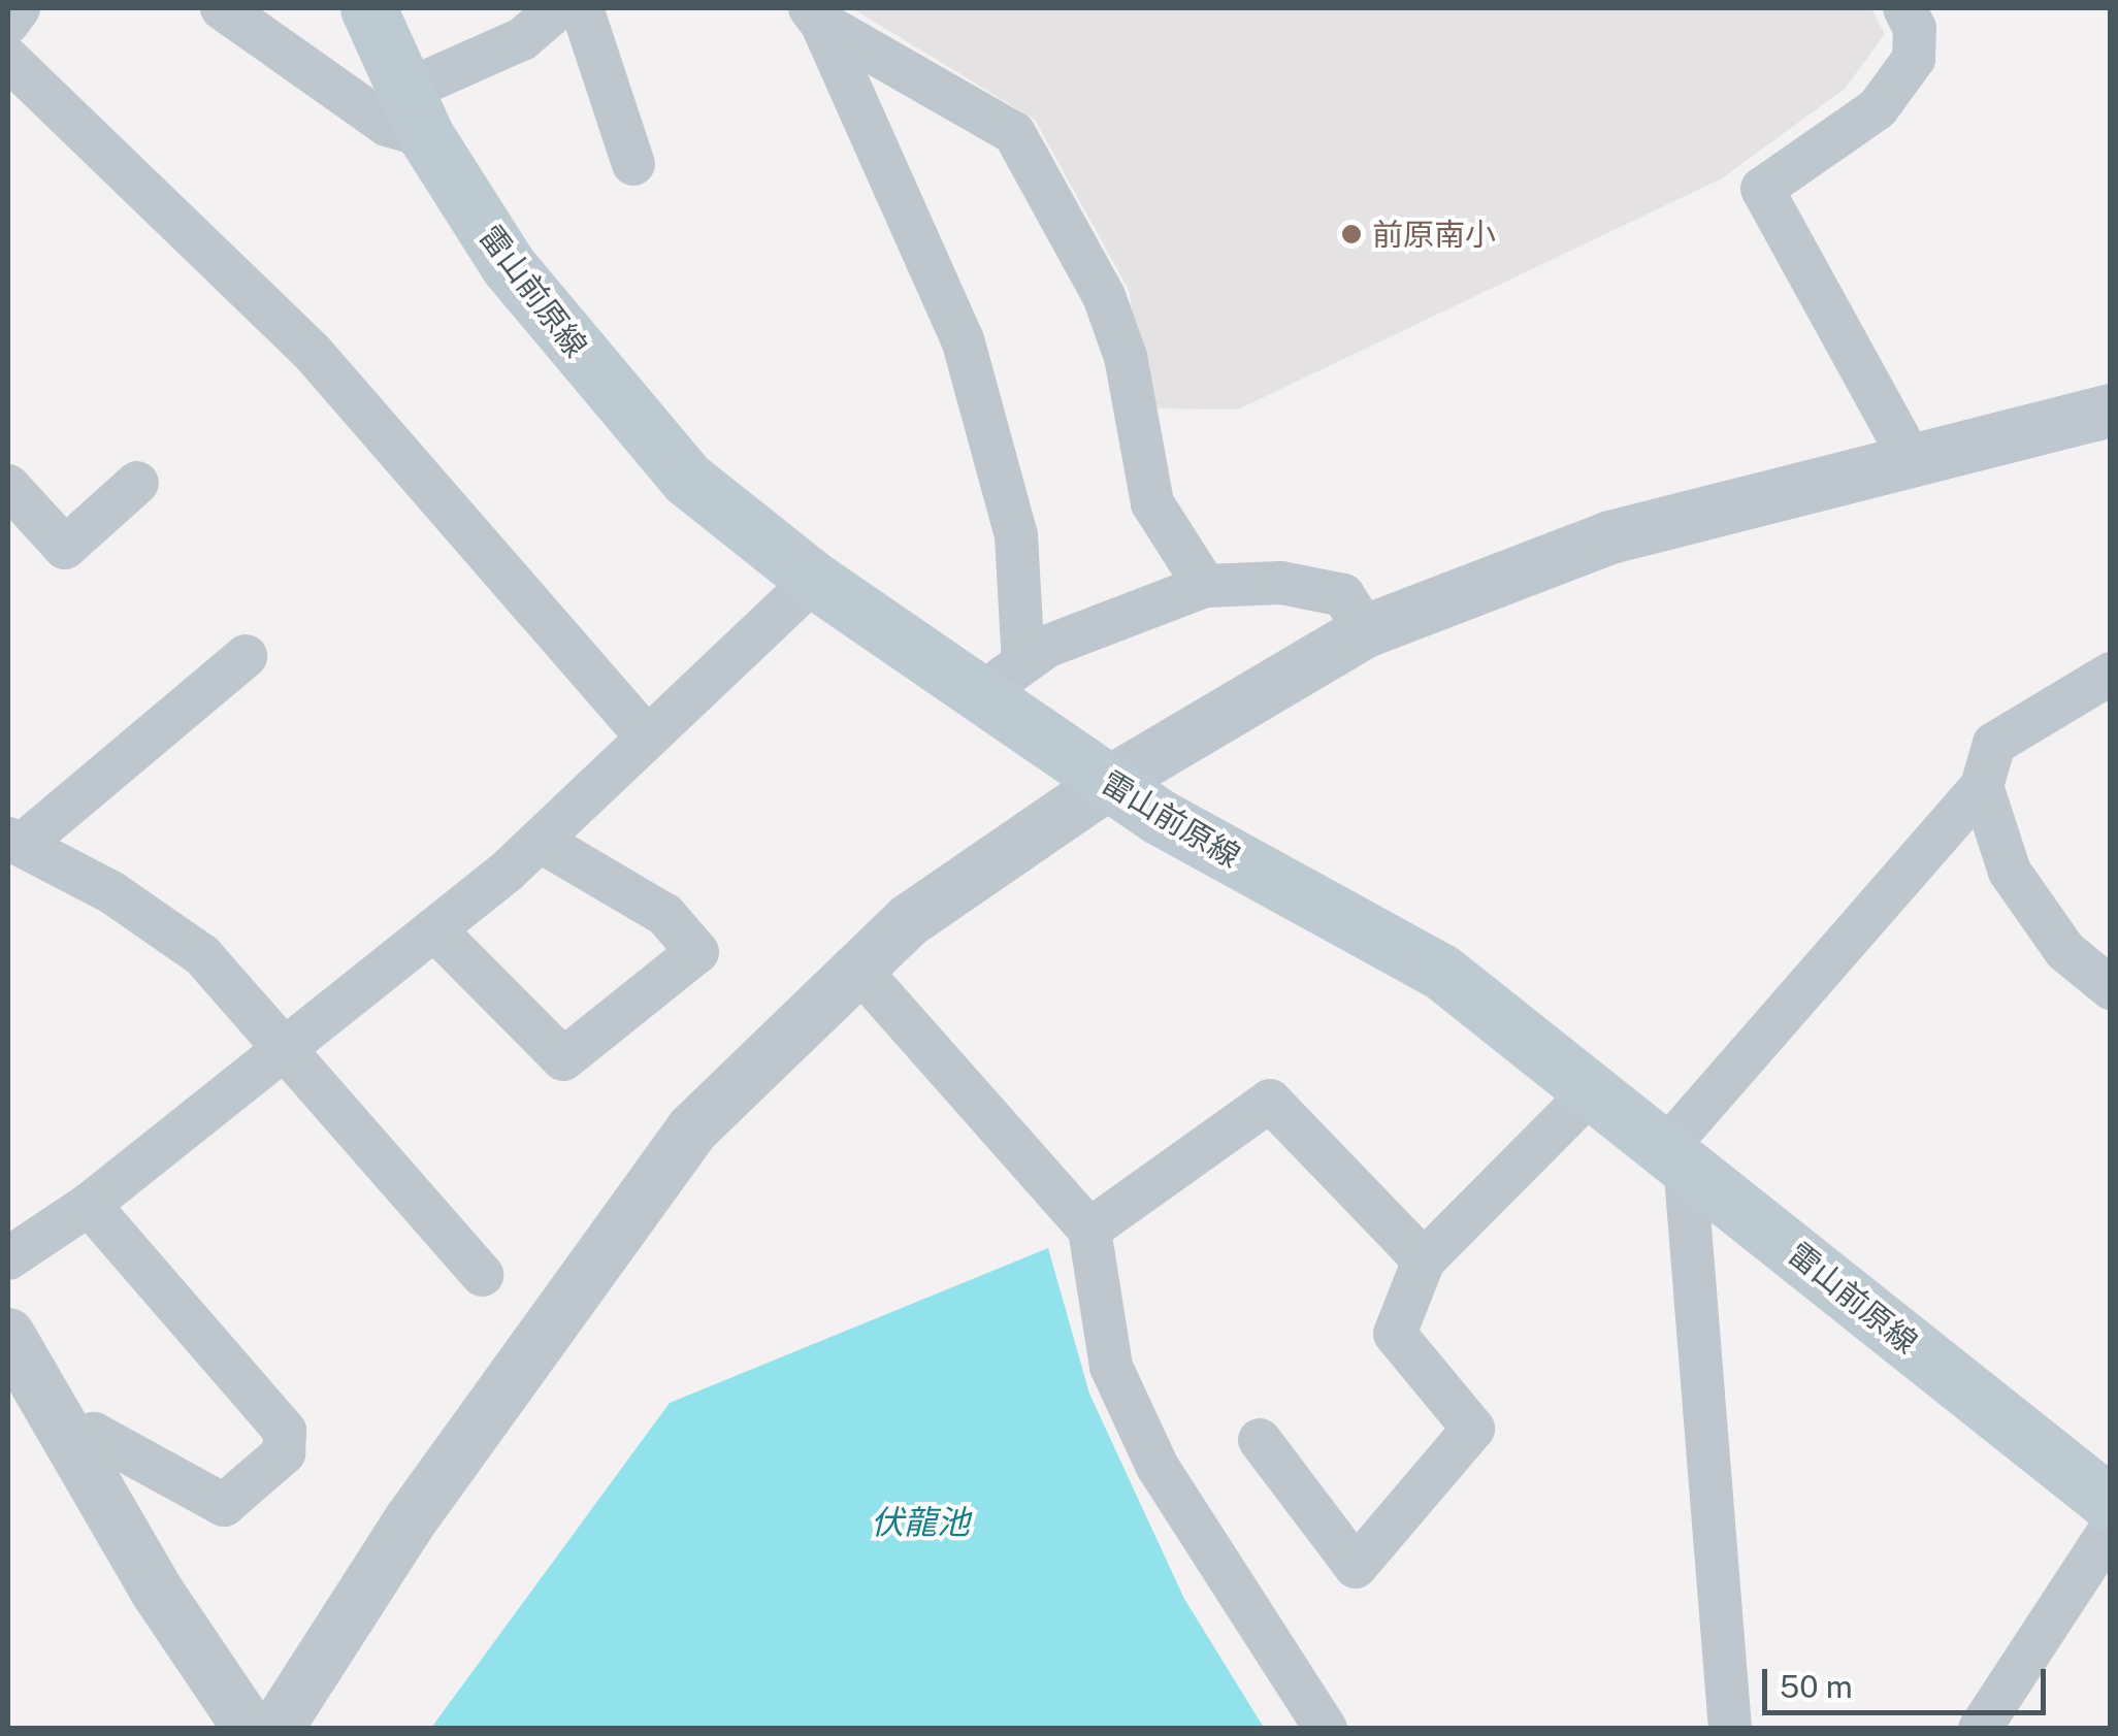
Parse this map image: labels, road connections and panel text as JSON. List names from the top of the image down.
{
  "streets": {
    "main road": ["雷山前原線"]
  },
  "water": ["伏龍池"],
  "places": ["前原南小"],
  "scale_bar": "50 m"
}
